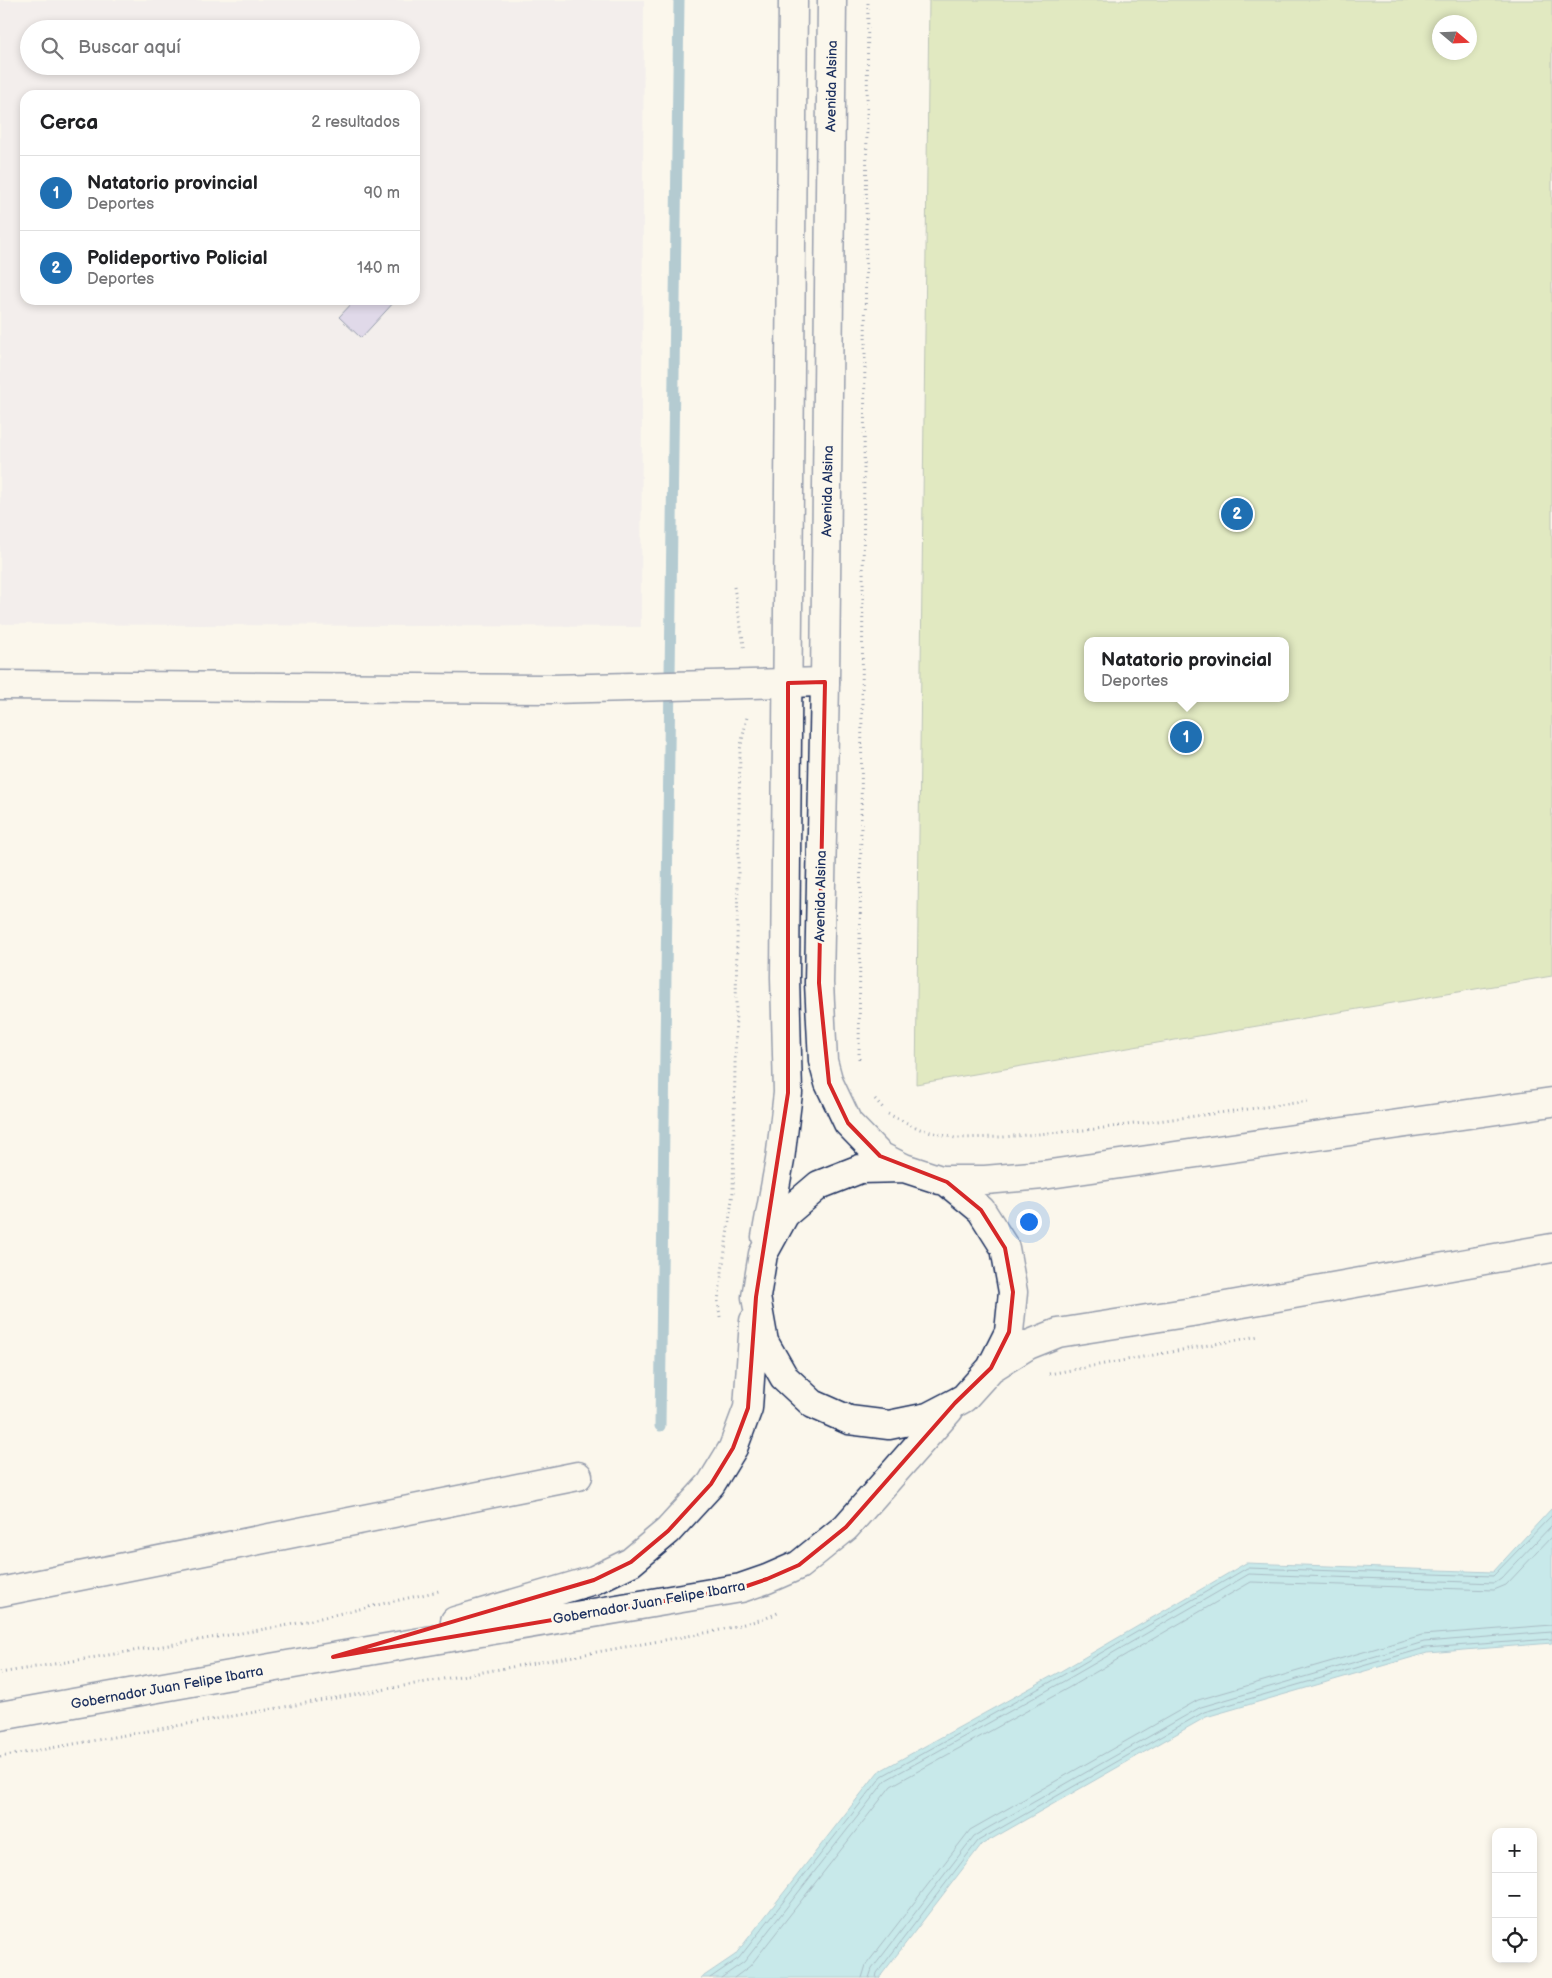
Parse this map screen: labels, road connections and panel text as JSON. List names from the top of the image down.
{
  "streets": {
    "main road": ["Avenida Alsina", "Gobernador Juan Felipe Ibarra"]
  },
  "north": "right",
  "page": {
    "search": "Buscar aquí",
    "heading": ["Cerca", "2 resultados"],
    "list": [
      {
        "mark": "1",
        "name": "Natatorio provincial",
        "note": "Deportes",
        "value": "90 m"
      },
      {
        "mark": "2",
        "name": "Polideportivo Policial",
        "note": "Deportes",
        "value": "140 m"
      }
    ],
    "pins": ["2", "1"],
    "popup": ["Natatorio provincial", "Deportes"],
    "map_buttons": ["+", "−"]
  }
}
